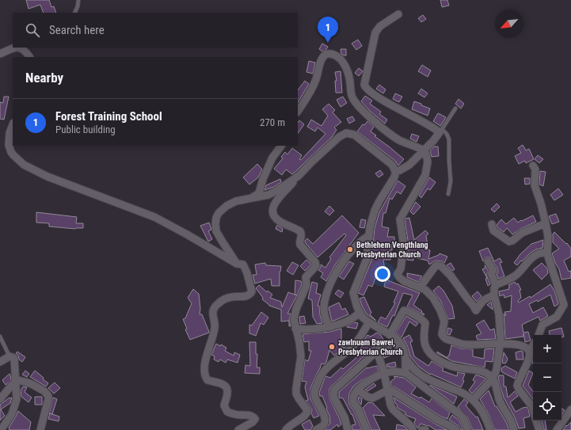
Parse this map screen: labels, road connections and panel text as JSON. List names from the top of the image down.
{
  "places": ["Bethlehem Vengthlang Presbyterian Church", "zawlnuam Bawrei, Presbyterian Church"],
  "north": "bottom left",
  "page": {
    "search": "Search here",
    "pins": "1",
    "heading": "Nearby",
    "list": [
      {
        "mark": "1",
        "name": "Forest Training School",
        "note": "Public building",
        "value": "270 m"
      }
    ],
    "map_buttons": ["+", "−"]
  }
}
